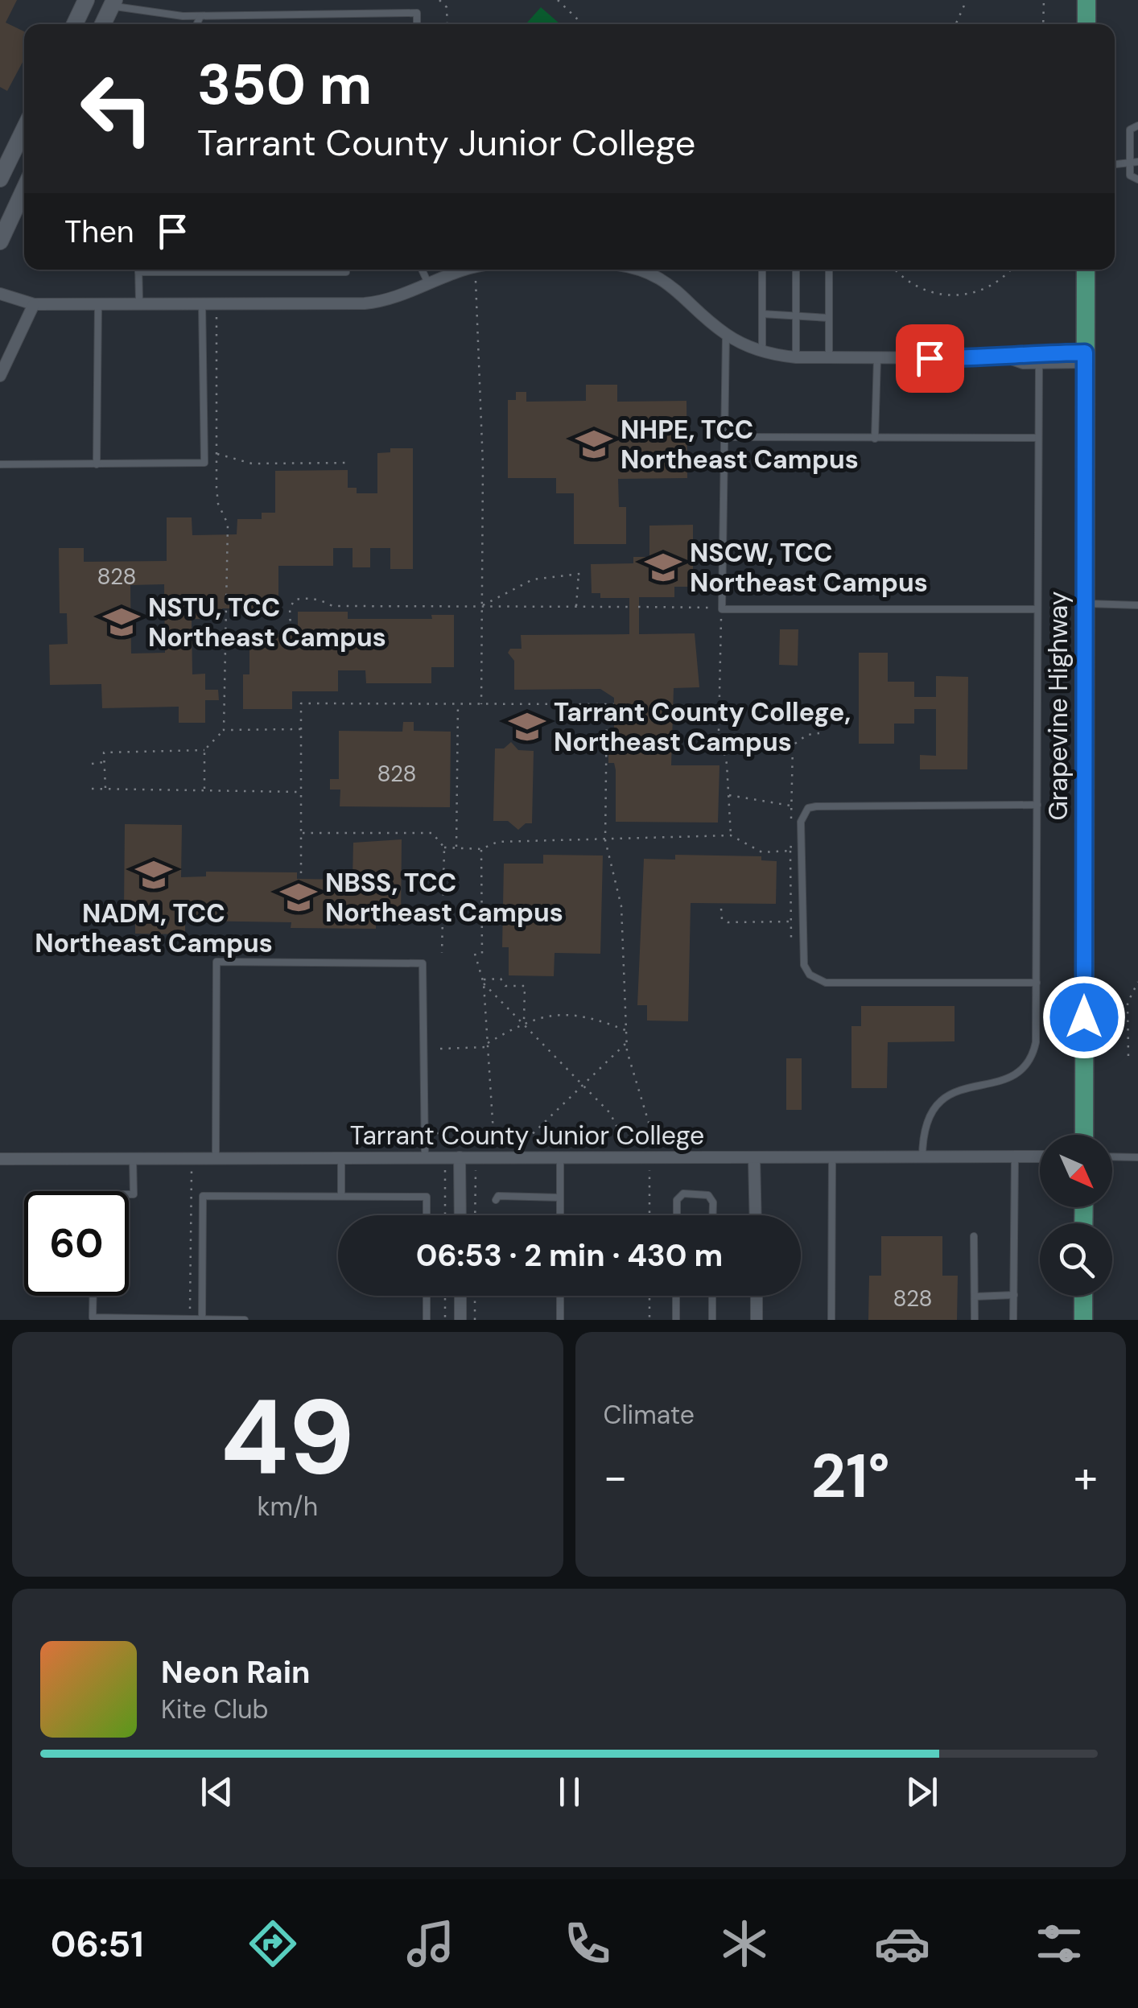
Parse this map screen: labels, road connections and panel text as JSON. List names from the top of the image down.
{
  "streets": {
    "main road": ["Grapevine Highway"],
    "street": ["Tarrant County Junior College"]
  },
  "places": {
    "school or university": [
      "NHPE, TCC Northeast Campus",
      "NSCW, TCC Northeast Campus",
      "NSTU, TCC Northeast Campus",
      "Tarrant County College, Northeast Campus",
      "NADM, TCC Northeast Campus",
      "NBSS, TCC Northeast Campus"
    ]
  },
  "house_numbers": ["828", "828", "828"],
  "north": "bottom right",
  "page": {
    "turn": ["350 m", "Tarrant County Junior College"],
    "then": "Then",
    "limit": "60",
    "trip": "06:53 · 2 min · 430 m",
    "tile": [
      ["49", "km/h"],
      "Climate"
    ],
    "heat": ["−", "21°", "+"],
    "song": ["Neon Rain", "Kite Club"],
    "tabs": "06:51"
  }
}
